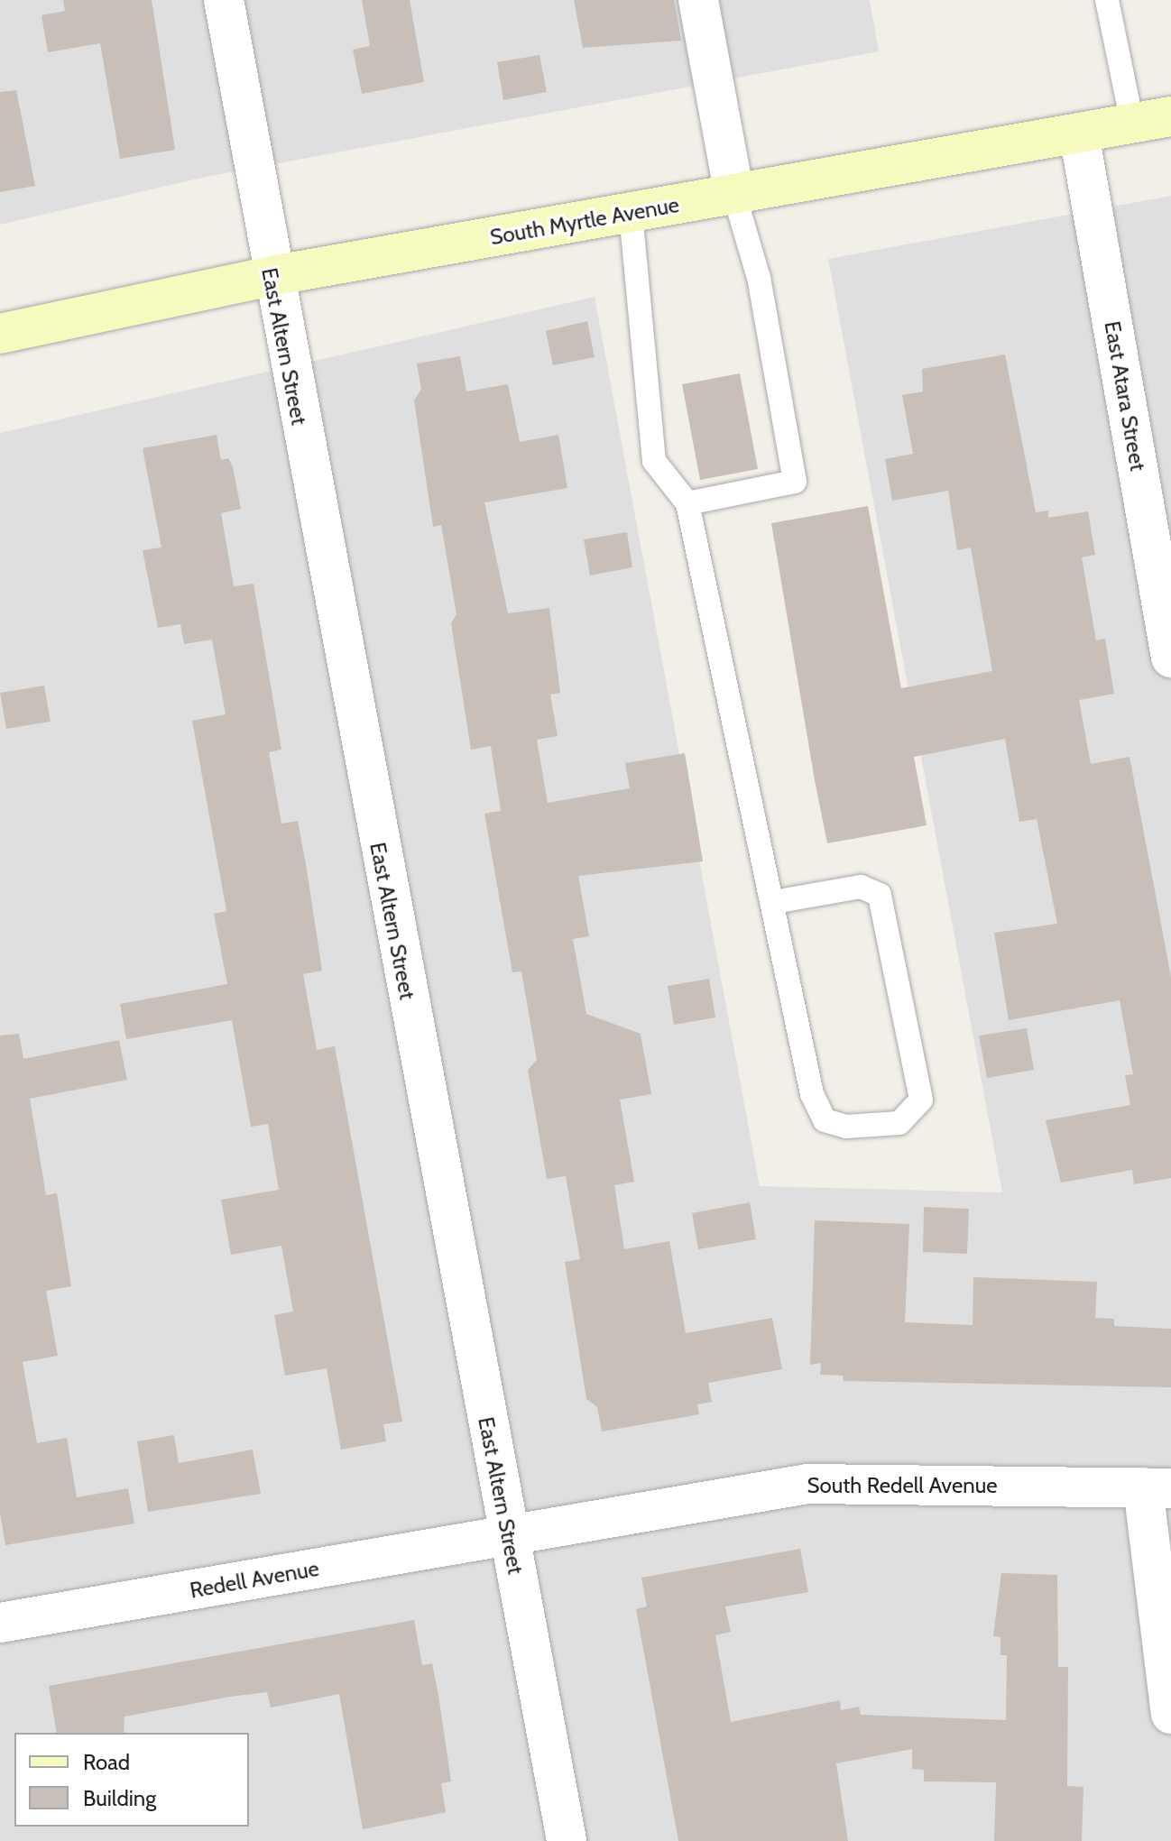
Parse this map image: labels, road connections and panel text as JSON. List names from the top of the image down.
{
  "streets": {
    "main road": ["South Myrtle Avenue"],
    "street": [
      "East Altern Street",
      "East Atara Street",
      "South Redell Avenue",
      "Redell Avenue"
    ]
  },
  "crossings": [
    ["South Myrtle Avenue", "East Altern Street"],
    ["South Myrtle Avenue", "East Atara Street"],
    ["East Altern Street", "South Redell Avenue"],
    ["East Altern Street", "Redell Avenue"],
    ["South Redell Avenue", "Redell Avenue"]
  ],
  "legend": ["Road", "Building"]
}
